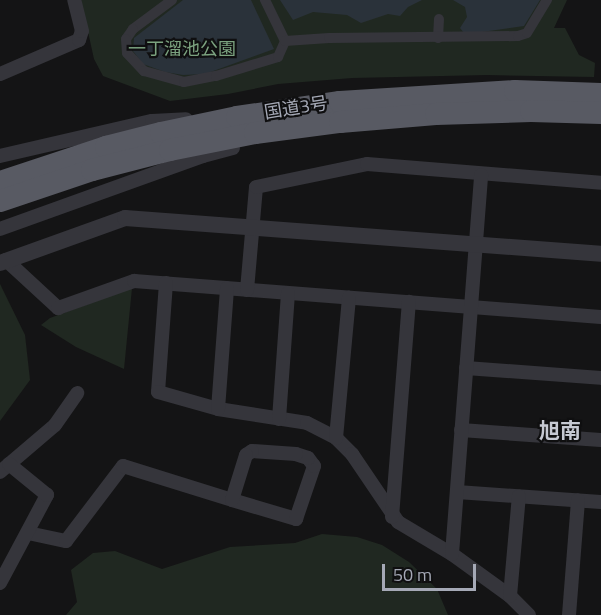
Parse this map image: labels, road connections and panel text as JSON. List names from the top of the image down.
{
  "streets": {
    "highway": ["国道3号"]
  },
  "districts": ["旭南"],
  "parks": ["一丁溜池公園"],
  "scale_bar": "50 m"
}
